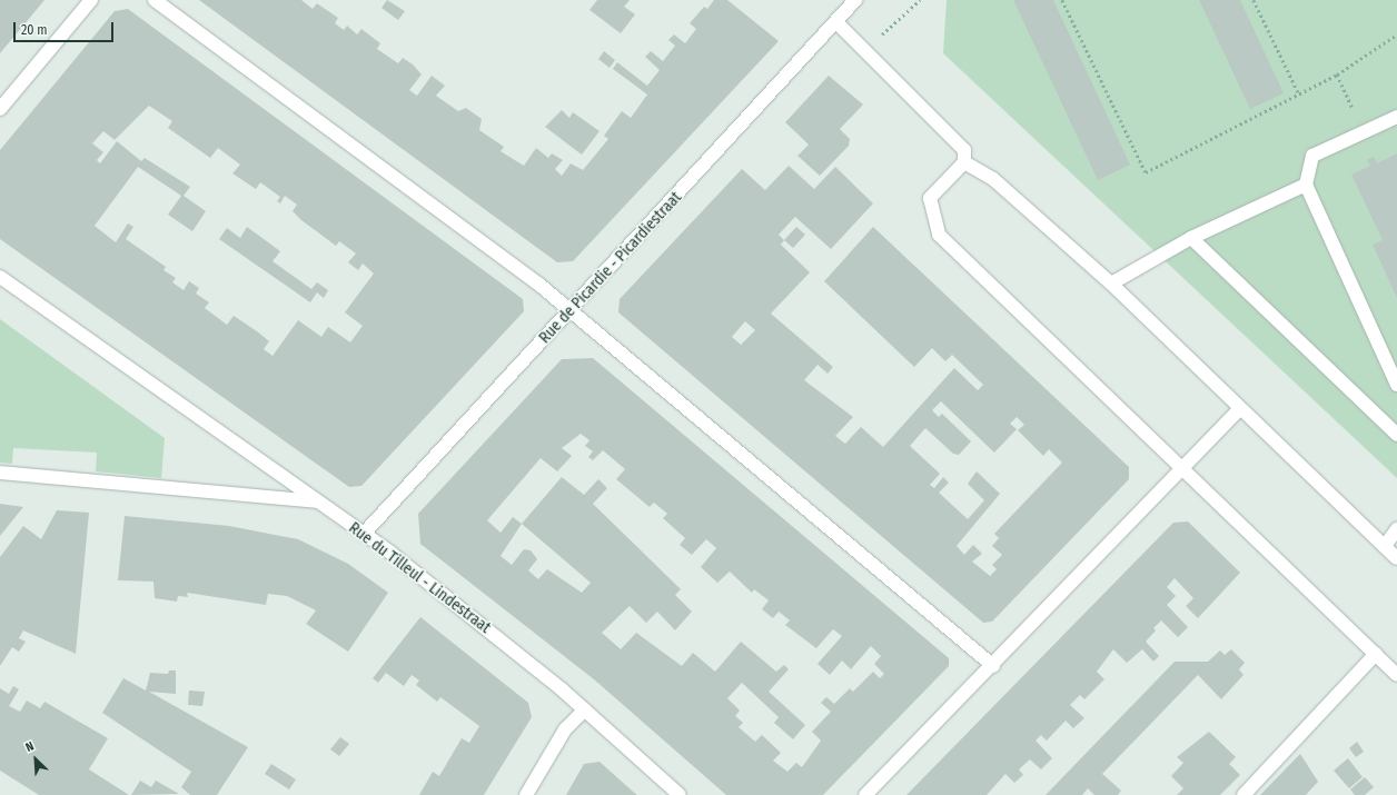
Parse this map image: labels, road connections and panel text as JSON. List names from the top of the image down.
{
  "streets": {
    "street": ["Rue de Picardie - Picardiestraat", "Rue du Tilleul - Lindestraat"]
  },
  "crossings": [
    ["Rue de Picardie - Picardiestraat", "Rue du Tilleul - Lindestraat"]
  ],
  "scale_bar": "20 m",
  "north": "top left"
}
